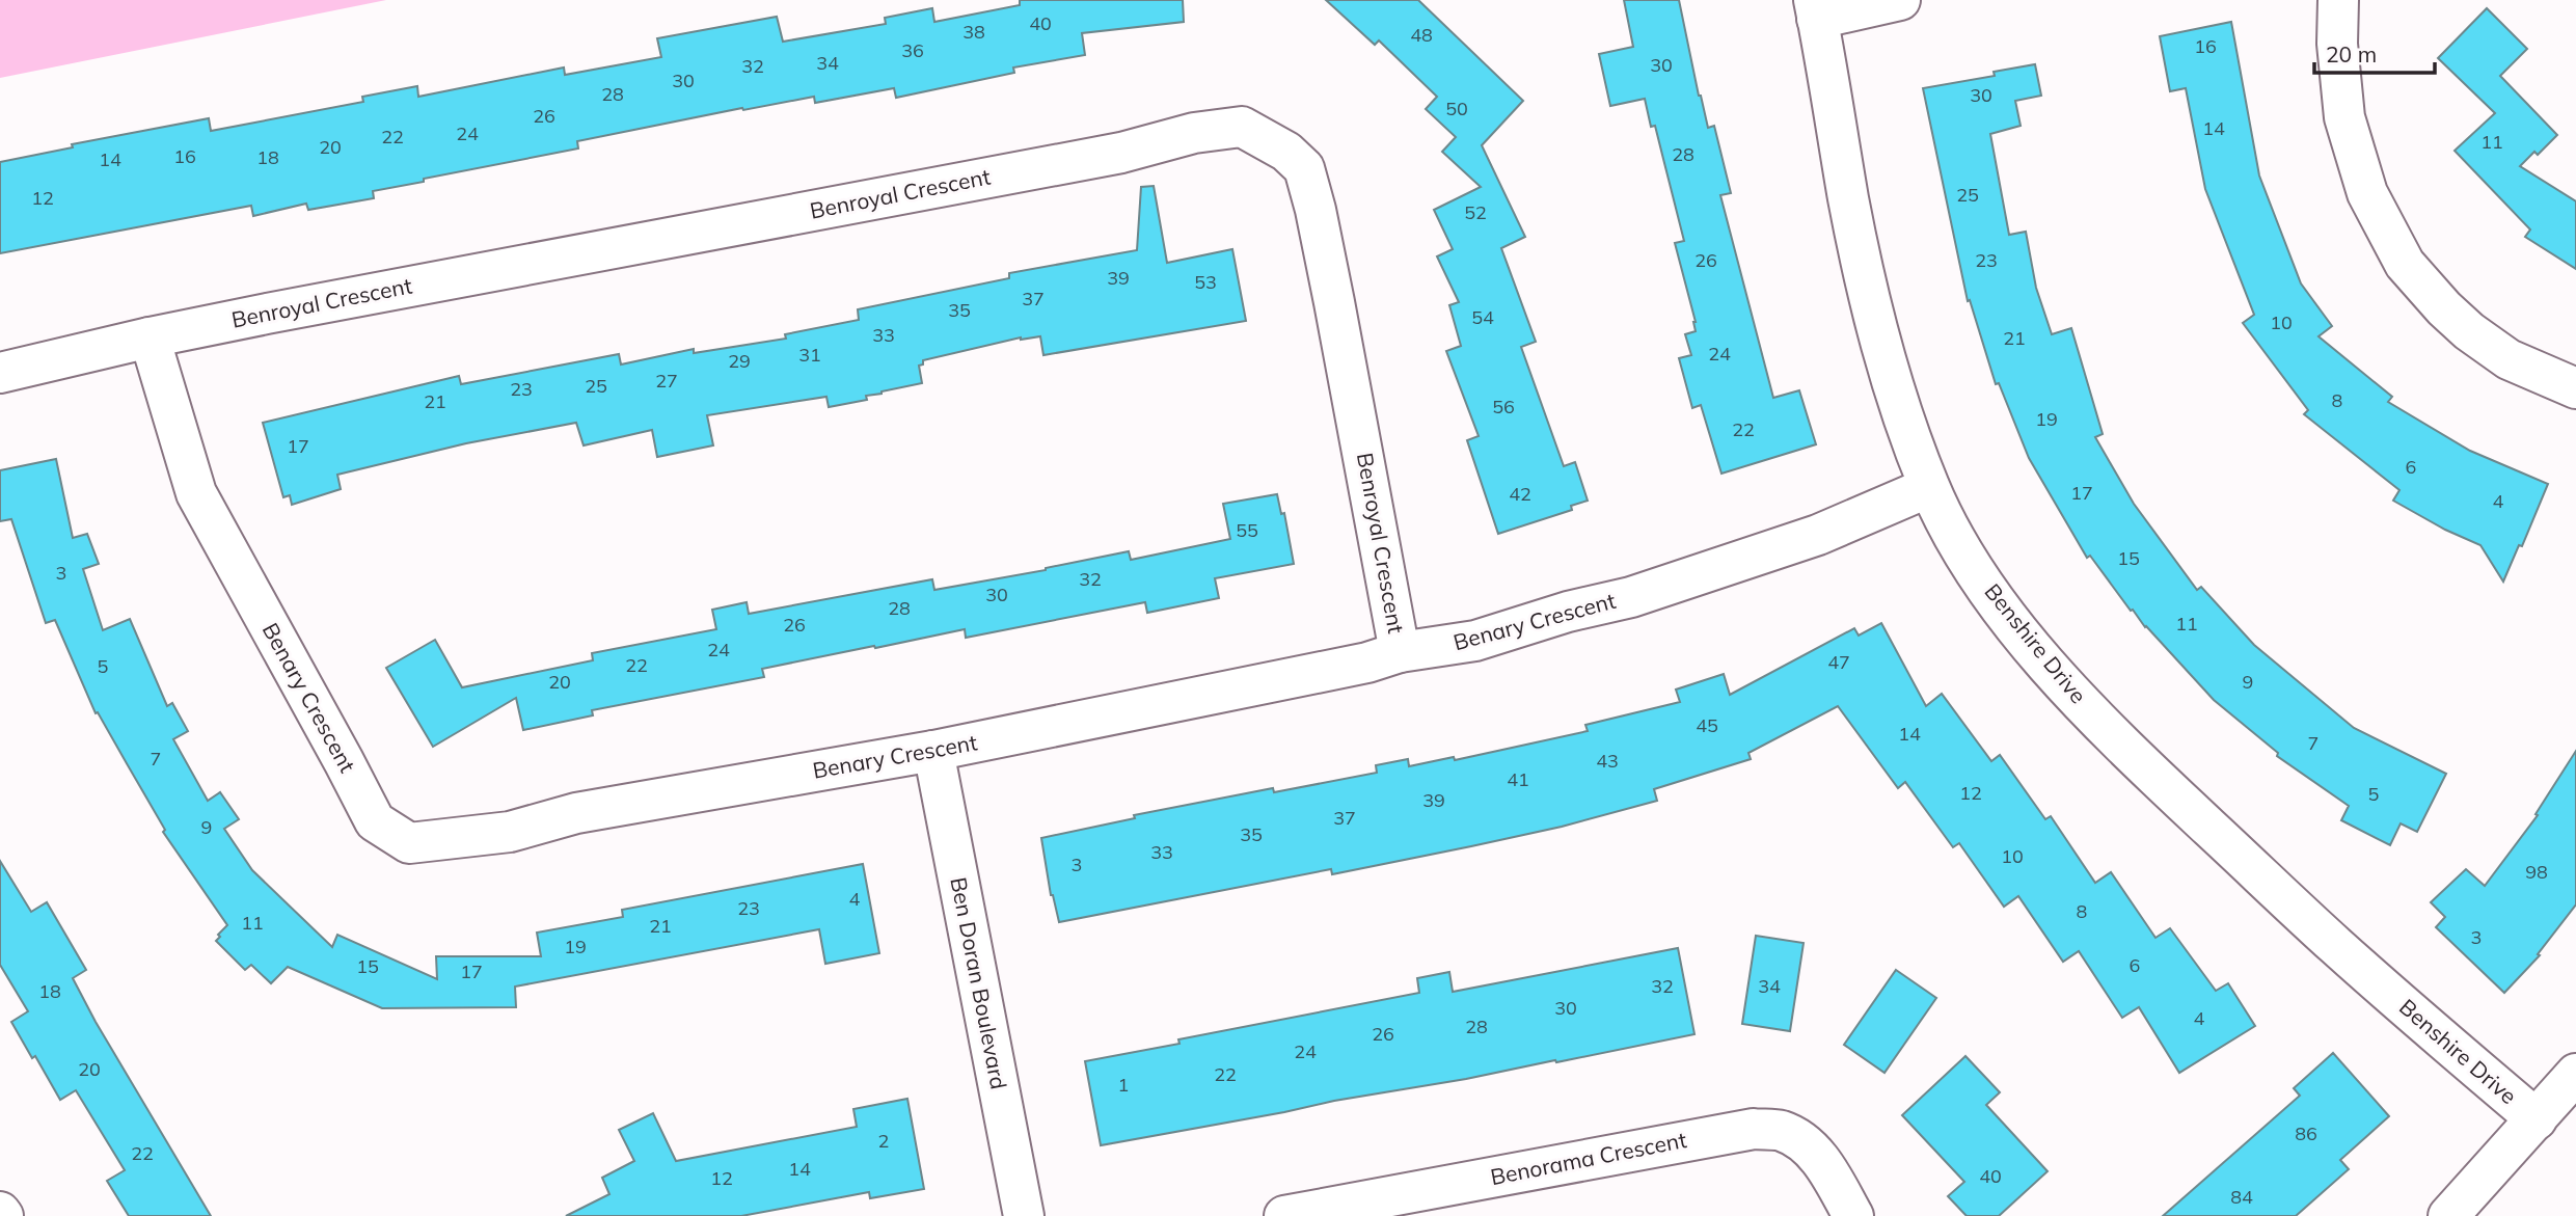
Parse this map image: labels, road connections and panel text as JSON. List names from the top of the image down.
{
  "streets": {
    "street": [
      "Benroyal Crescent",
      "Benary Crescent",
      "Benshire Drive",
      "Ben Doran Boulevard",
      "Benorama Crescent"
    ]
  },
  "crossings": [
    ["Benroyal Crescent", "Benary Crescent"],
    ["Benary Crescent", "Benshire Drive"],
    ["Benary Crescent", "Ben Doran Boulevard"]
  ],
  "house_numbers": [
    "40",
    "38",
    "48",
    "16",
    "36",
    "34",
    "30",
    "32",
    "30",
    "28",
    "30",
    "50",
    "26",
    "14",
    "24",
    "22",
    "11",
    "20",
    "28",
    "16",
    "18",
    "14",
    "25",
    "12",
    "52",
    "26",
    "23",
    "39",
    "53",
    "37",
    "35",
    "54",
    "10",
    "33",
    "21",
    "24",
    "31",
    "29",
    "27",
    "25",
    "23",
    "8",
    "21",
    "56",
    "19",
    "22",
    "17",
    "6",
    "17",
    "42",
    "4",
    "55",
    "15",
    "3",
    "32",
    "30",
    "28",
    "11",
    "26",
    "24",
    "47",
    "22",
    "5",
    "20",
    "9",
    "45",
    "14",
    "7",
    "7",
    "43",
    "41",
    "12",
    "5",
    "39",
    "37",
    "9",
    "35",
    "33",
    "10",
    "3",
    "98",
    "4",
    "23",
    "8",
    "11",
    "21",
    "3",
    "19",
    "6",
    "15",
    "17",
    "32",
    "34",
    "18",
    "30",
    "4",
    "28",
    "26",
    "24",
    "20",
    "22",
    "1",
    "86",
    "2",
    "22",
    "14",
    "40",
    "12",
    "84"
  ],
  "scale_bar": "20 m"
}
